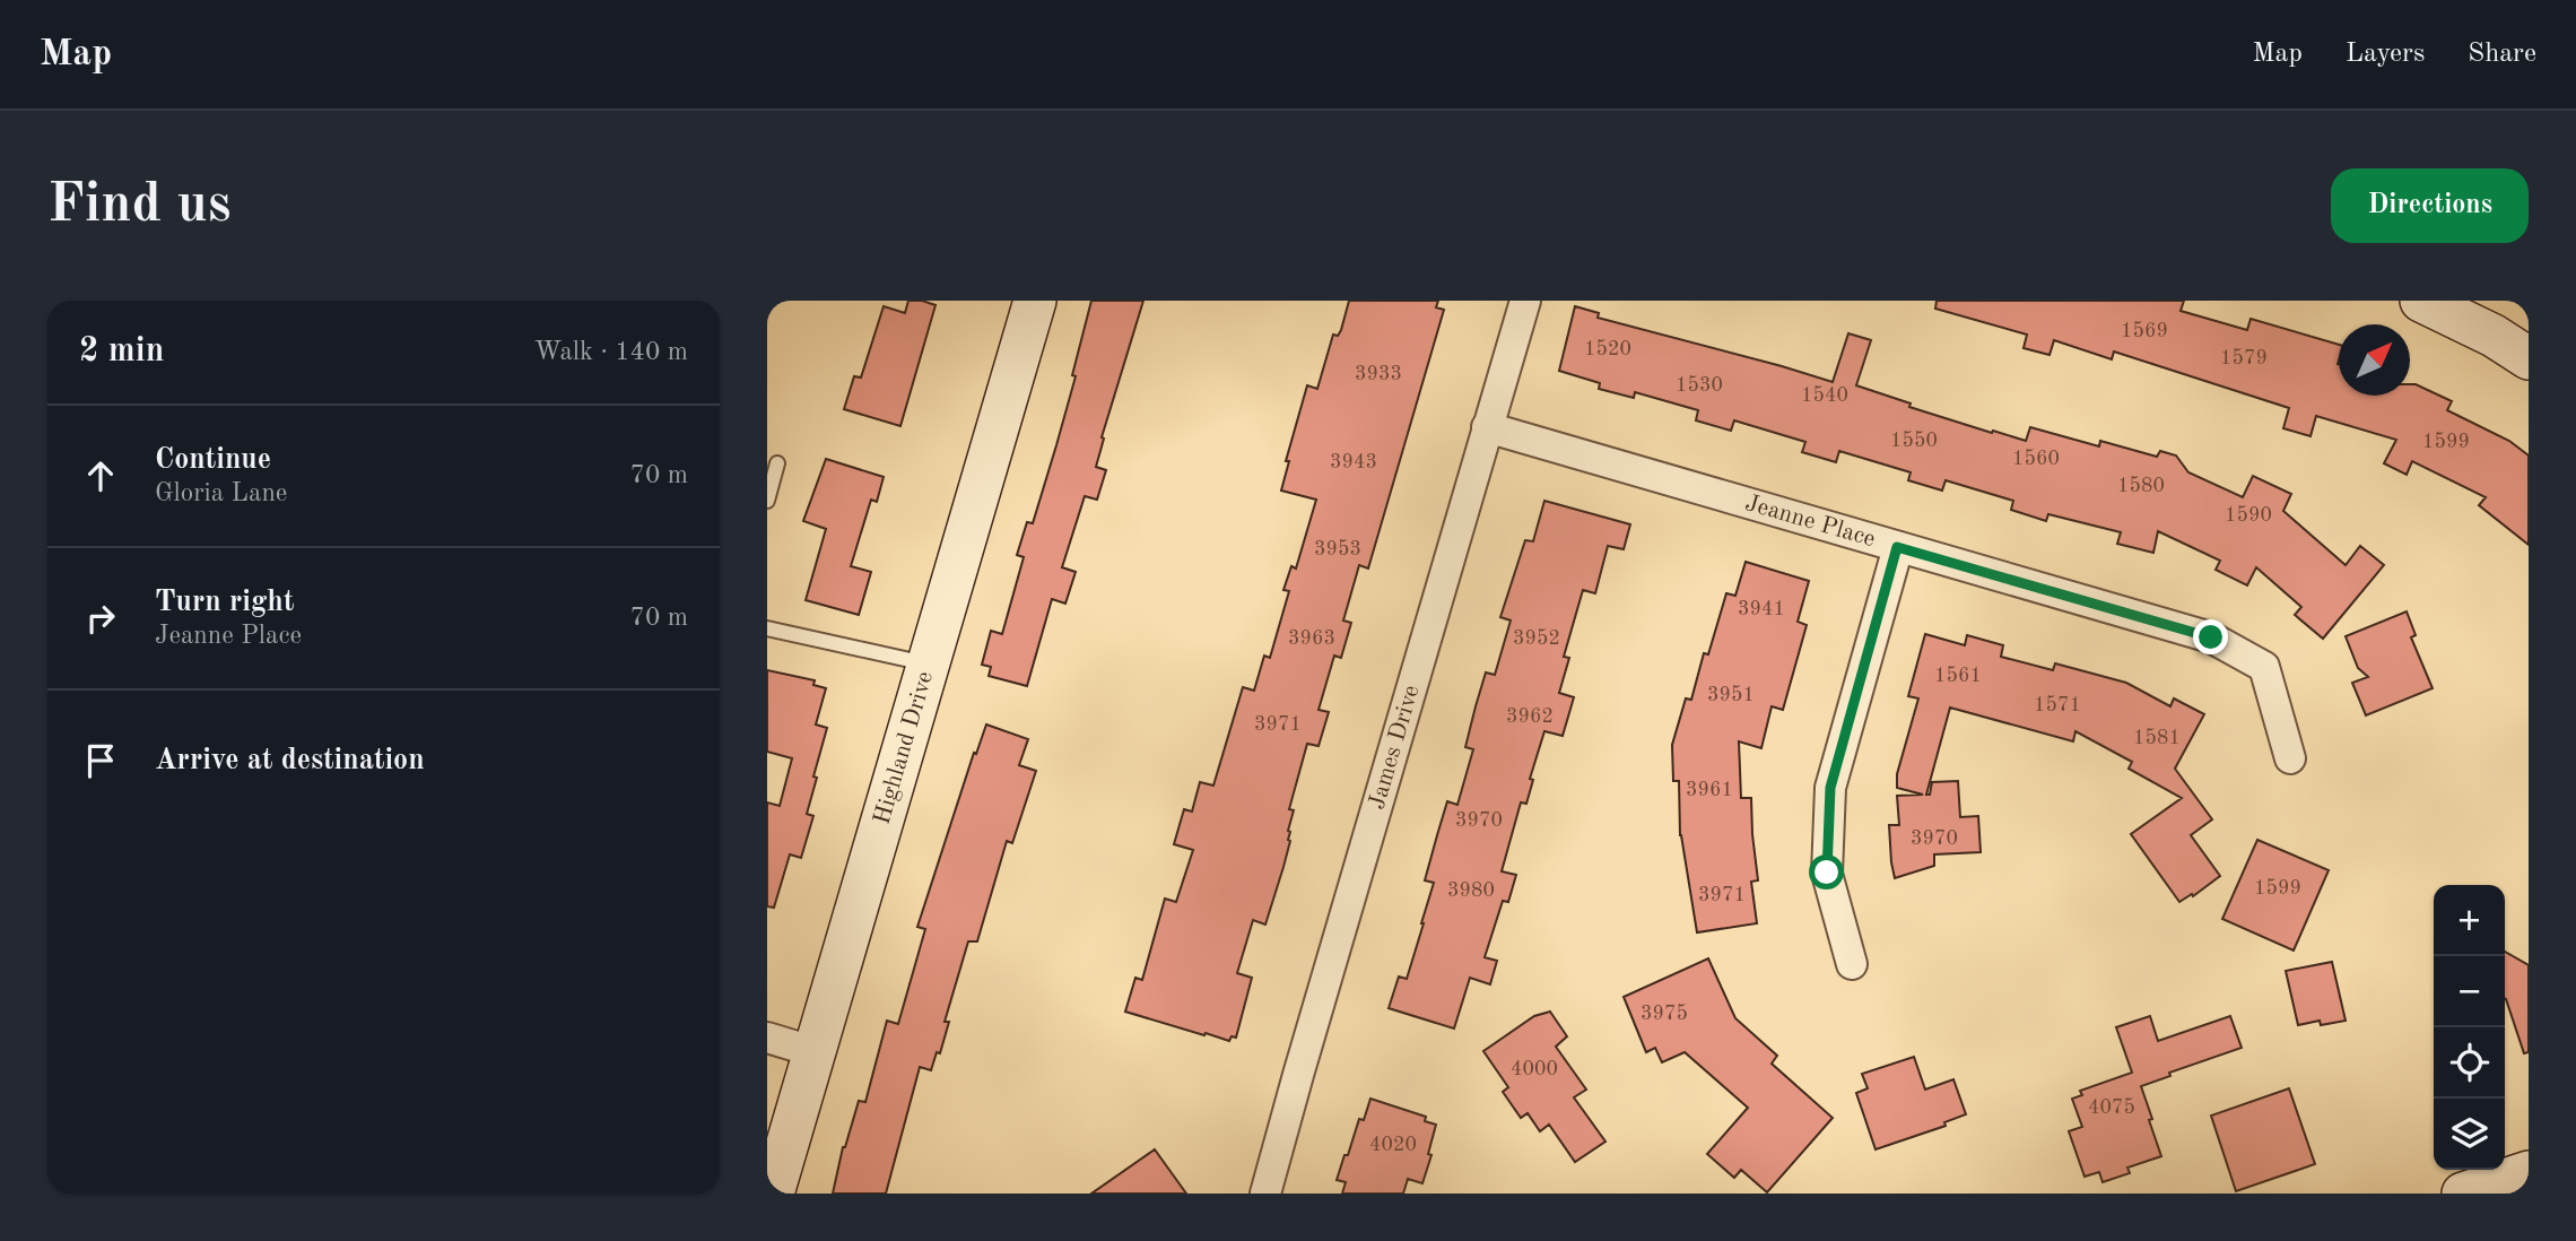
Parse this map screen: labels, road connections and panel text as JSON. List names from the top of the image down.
{
  "streets": {
    "street": ["Jeanne Place", "Highland Drive", "James Drive"]
  },
  "crossings": [
    ["Jeanne Place", "James Drive"]
  ],
  "house_numbers": [
    "1569",
    "1520",
    "1579",
    "3933",
    "1530",
    "1540",
    "1550",
    "1599",
    "1560",
    "3943",
    "1580",
    "1590",
    "3953",
    "3941",
    "3963",
    "3952",
    "1561",
    "3951",
    "1571",
    "3962",
    "3971",
    "1581",
    "3961",
    "3970",
    "3970",
    "1599",
    "3980",
    "3971",
    "3975",
    "4000",
    "4075",
    "4020"
  ],
  "north": "top right",
  "page": {
    "header": "Map",
    "nav": ["Map", "Layers", "Share"],
    "buttons": "Directions",
    "title": "Find us",
    "heading": ["2 min", "Walk · 140 m"],
    "list": [
      ["Continue", "Gloria Lane", "70 m"],
      ["Turn right", "Jeanne Place", "70 m"],
      "Arrive at destination"
    ],
    "map_buttons": ["+", "−"]
  }
}
